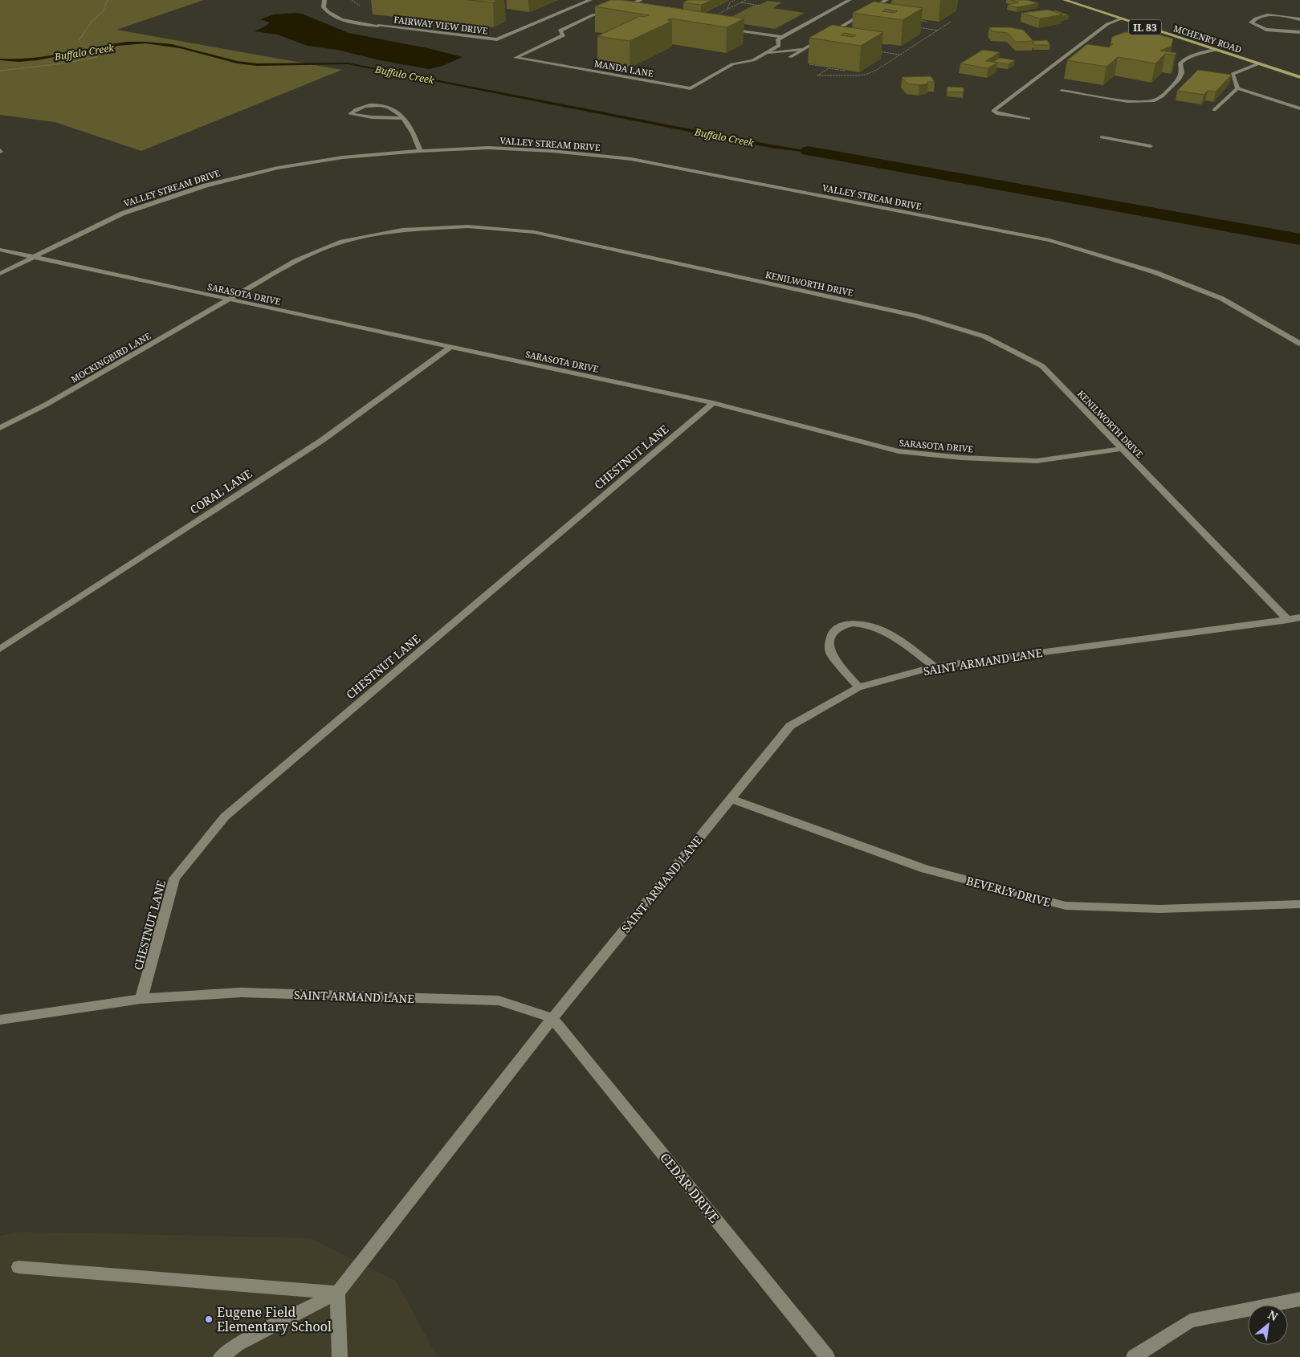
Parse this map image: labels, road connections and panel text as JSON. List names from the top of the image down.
{
  "streets": {
    "main road": ["IL 83", "MCHENRY ROAD"],
    "street": [
      "FAIRWAY VIEW DRIVE",
      "MANDA LANE",
      "VALLEY STREAM DRIVE",
      "KENILWORTH DRIVE",
      "SARASOTA DRIVE",
      "MOCKINGBIRD LANE",
      "CHESTNUT LANE",
      "CORAL LANE",
      "SAINT ARMAND LANE",
      "BEVERLY DRIVE",
      "CEDAR DRIVE"
    ]
  },
  "crossings": [
    ["VALLEY STREAM DRIVE", "SARASOTA DRIVE"],
    ["KENILWORTH DRIVE", "SARASOTA DRIVE"],
    ["KENILWORTH DRIVE", "MOCKINGBIRD LANE"],
    ["KENILWORTH DRIVE", "SAINT ARMAND LANE"],
    ["SARASOTA DRIVE", "MOCKINGBIRD LANE"],
    ["SARASOTA DRIVE", "CHESTNUT LANE"],
    ["SARASOTA DRIVE", "CORAL LANE"],
    ["CHESTNUT LANE", "SAINT ARMAND LANE"],
    ["SAINT ARMAND LANE", "BEVERLY DRIVE"],
    ["SAINT ARMAND LANE", "CEDAR DRIVE"]
  ],
  "water": ["Buffalo Creek"],
  "places": ["Eugene Field Elementary School"],
  "north": "top right"
}
